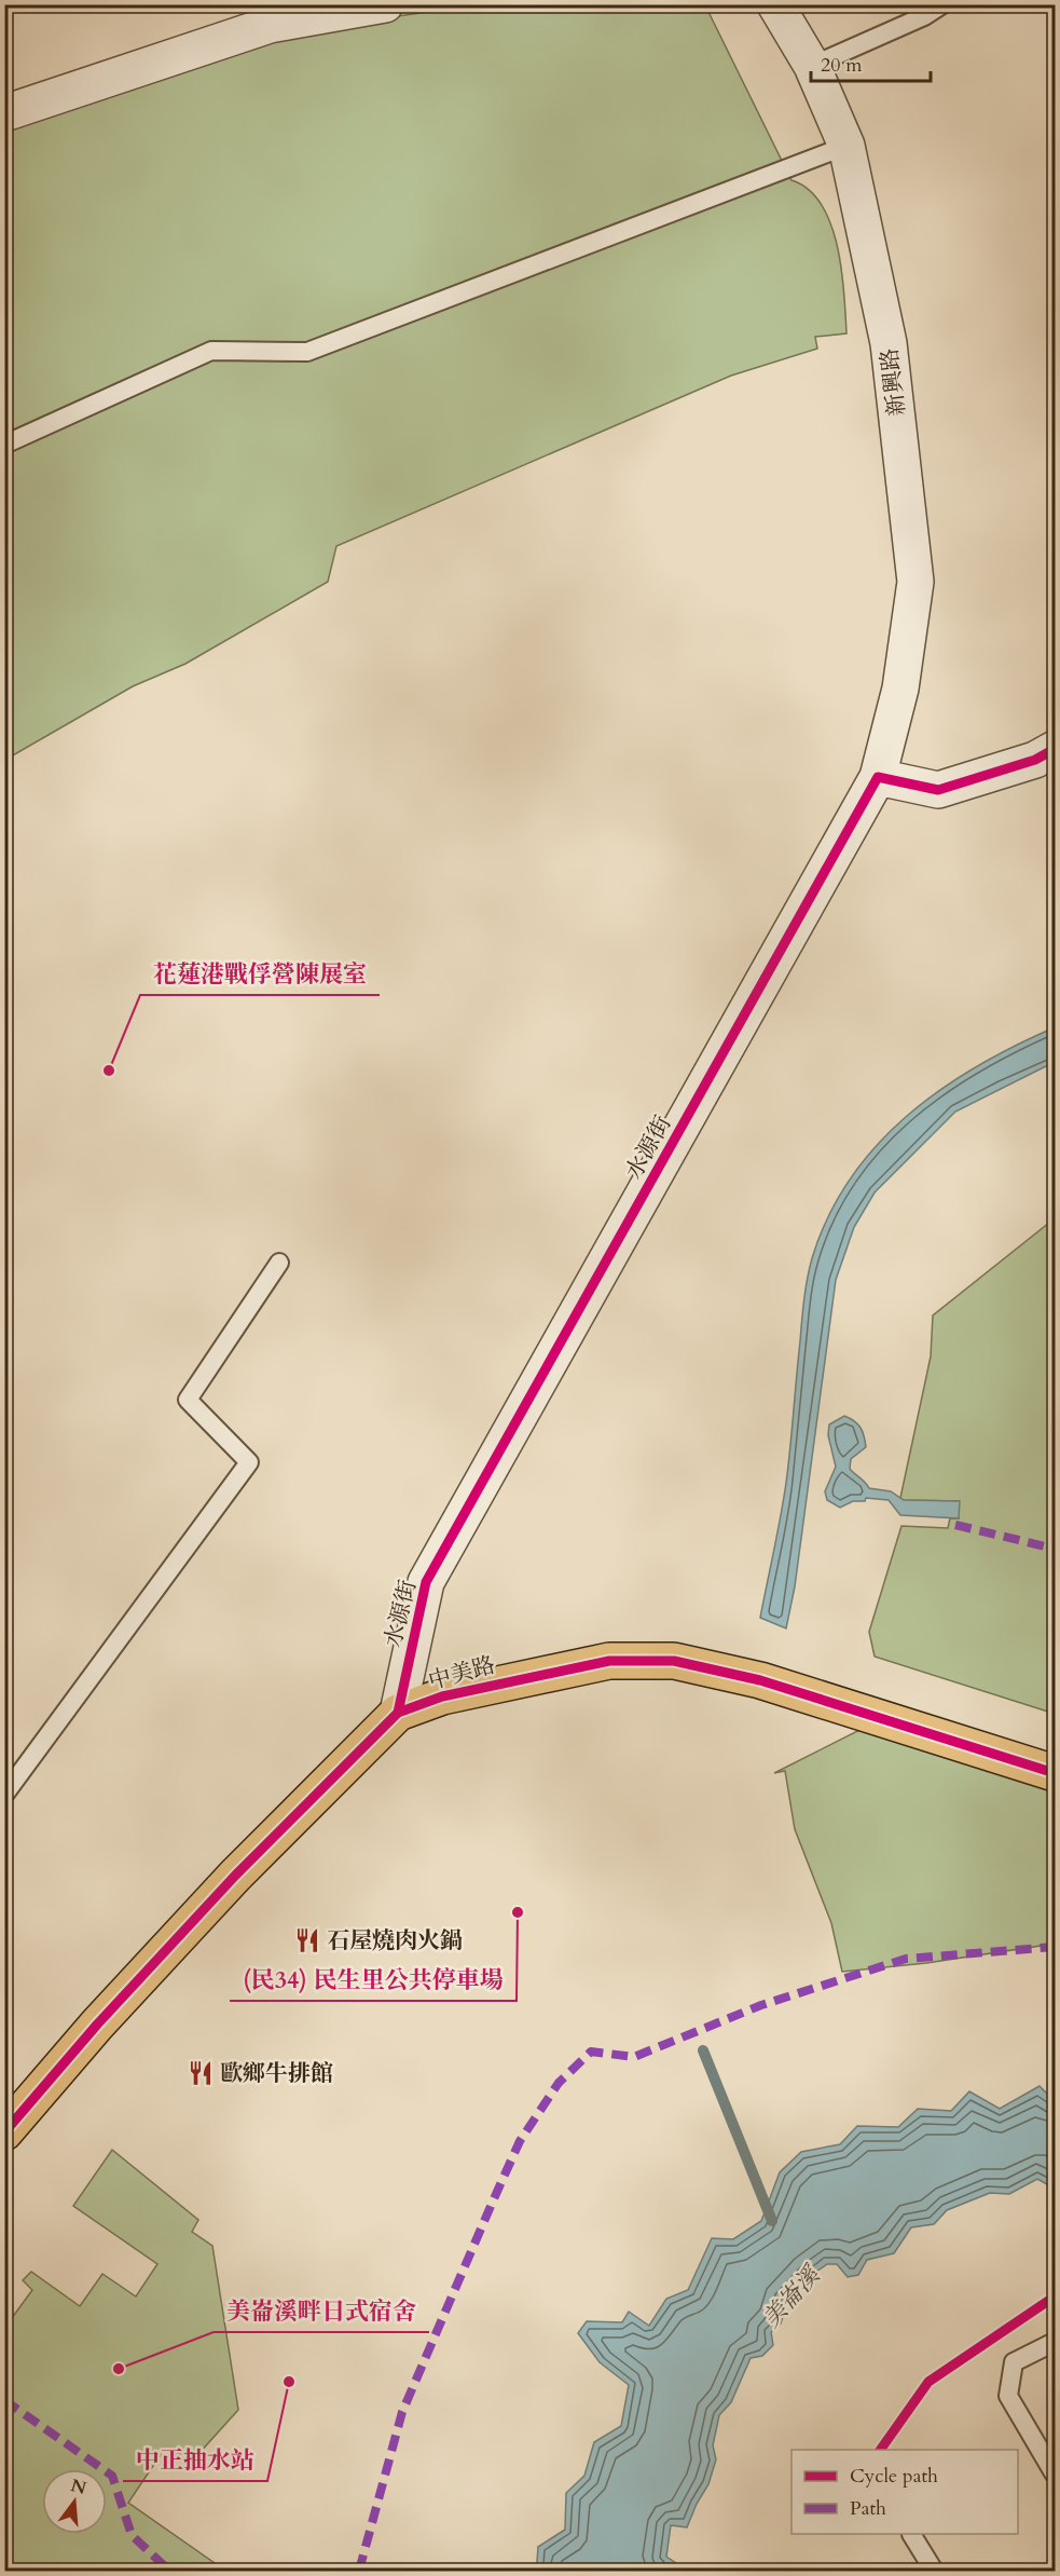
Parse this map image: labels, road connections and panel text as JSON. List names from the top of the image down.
{
  "streets": {
    "main road": ["中美路"],
    "street": ["新興路", "水源街"]
  },
  "crossings": [
    ["新興路", "水源街"],
    ["水源街", "中美路"]
  ],
  "water": ["美崙溪"],
  "places": {
    "other": [
      "花蓮港戰俘營陳展室",
      "(民34) 民生里公共停車場",
      "美崙溪畔日式宿舍",
      "中正抽水站"
    ],
    "restaurant": ["石屋燒肉火鍋", "歐鄉牛排館"]
  },
  "legend": ["Cycle path", "Path"],
  "scale_bar": "20 m",
  "north": "top"
}
